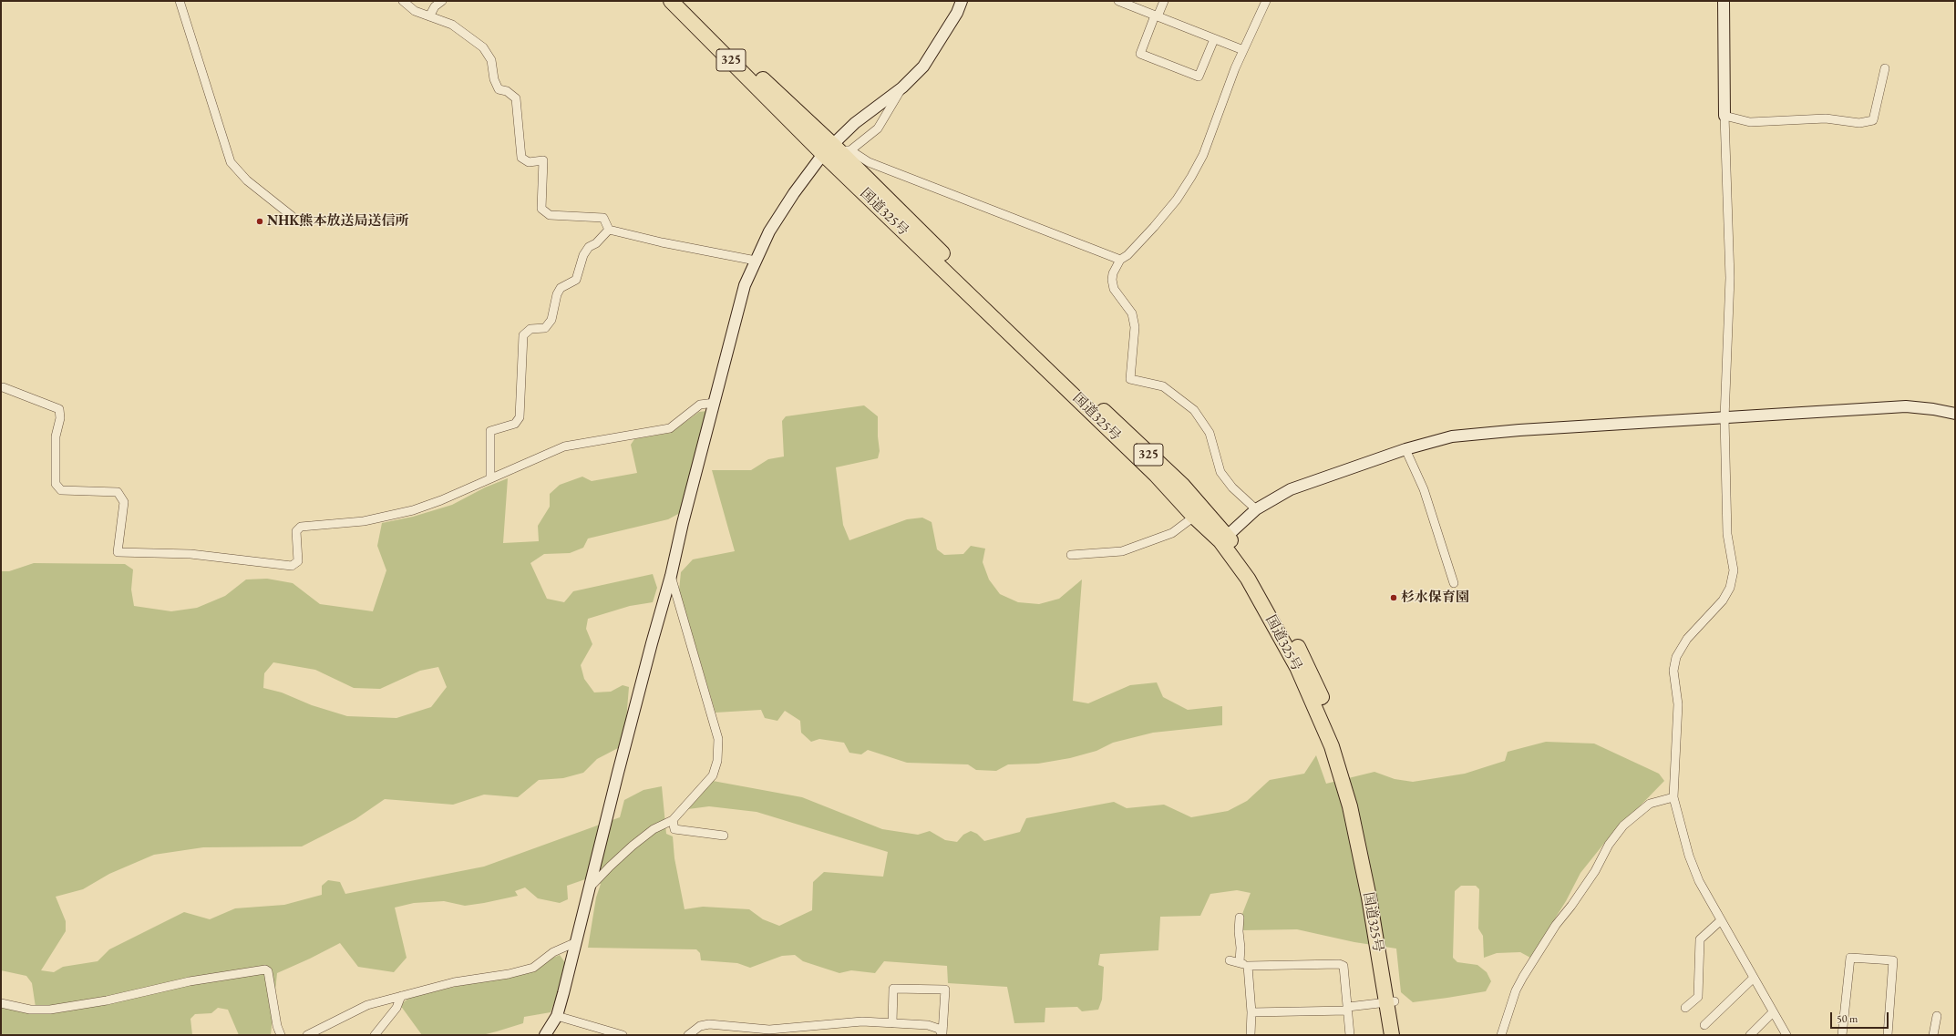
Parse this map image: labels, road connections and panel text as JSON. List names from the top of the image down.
{
  "streets": {
    "highway": ["325", "国道325号"]
  },
  "places": ["NHK熊本放送局送信所", "杉水保育園"],
  "scale_bar": "50 m"
}
